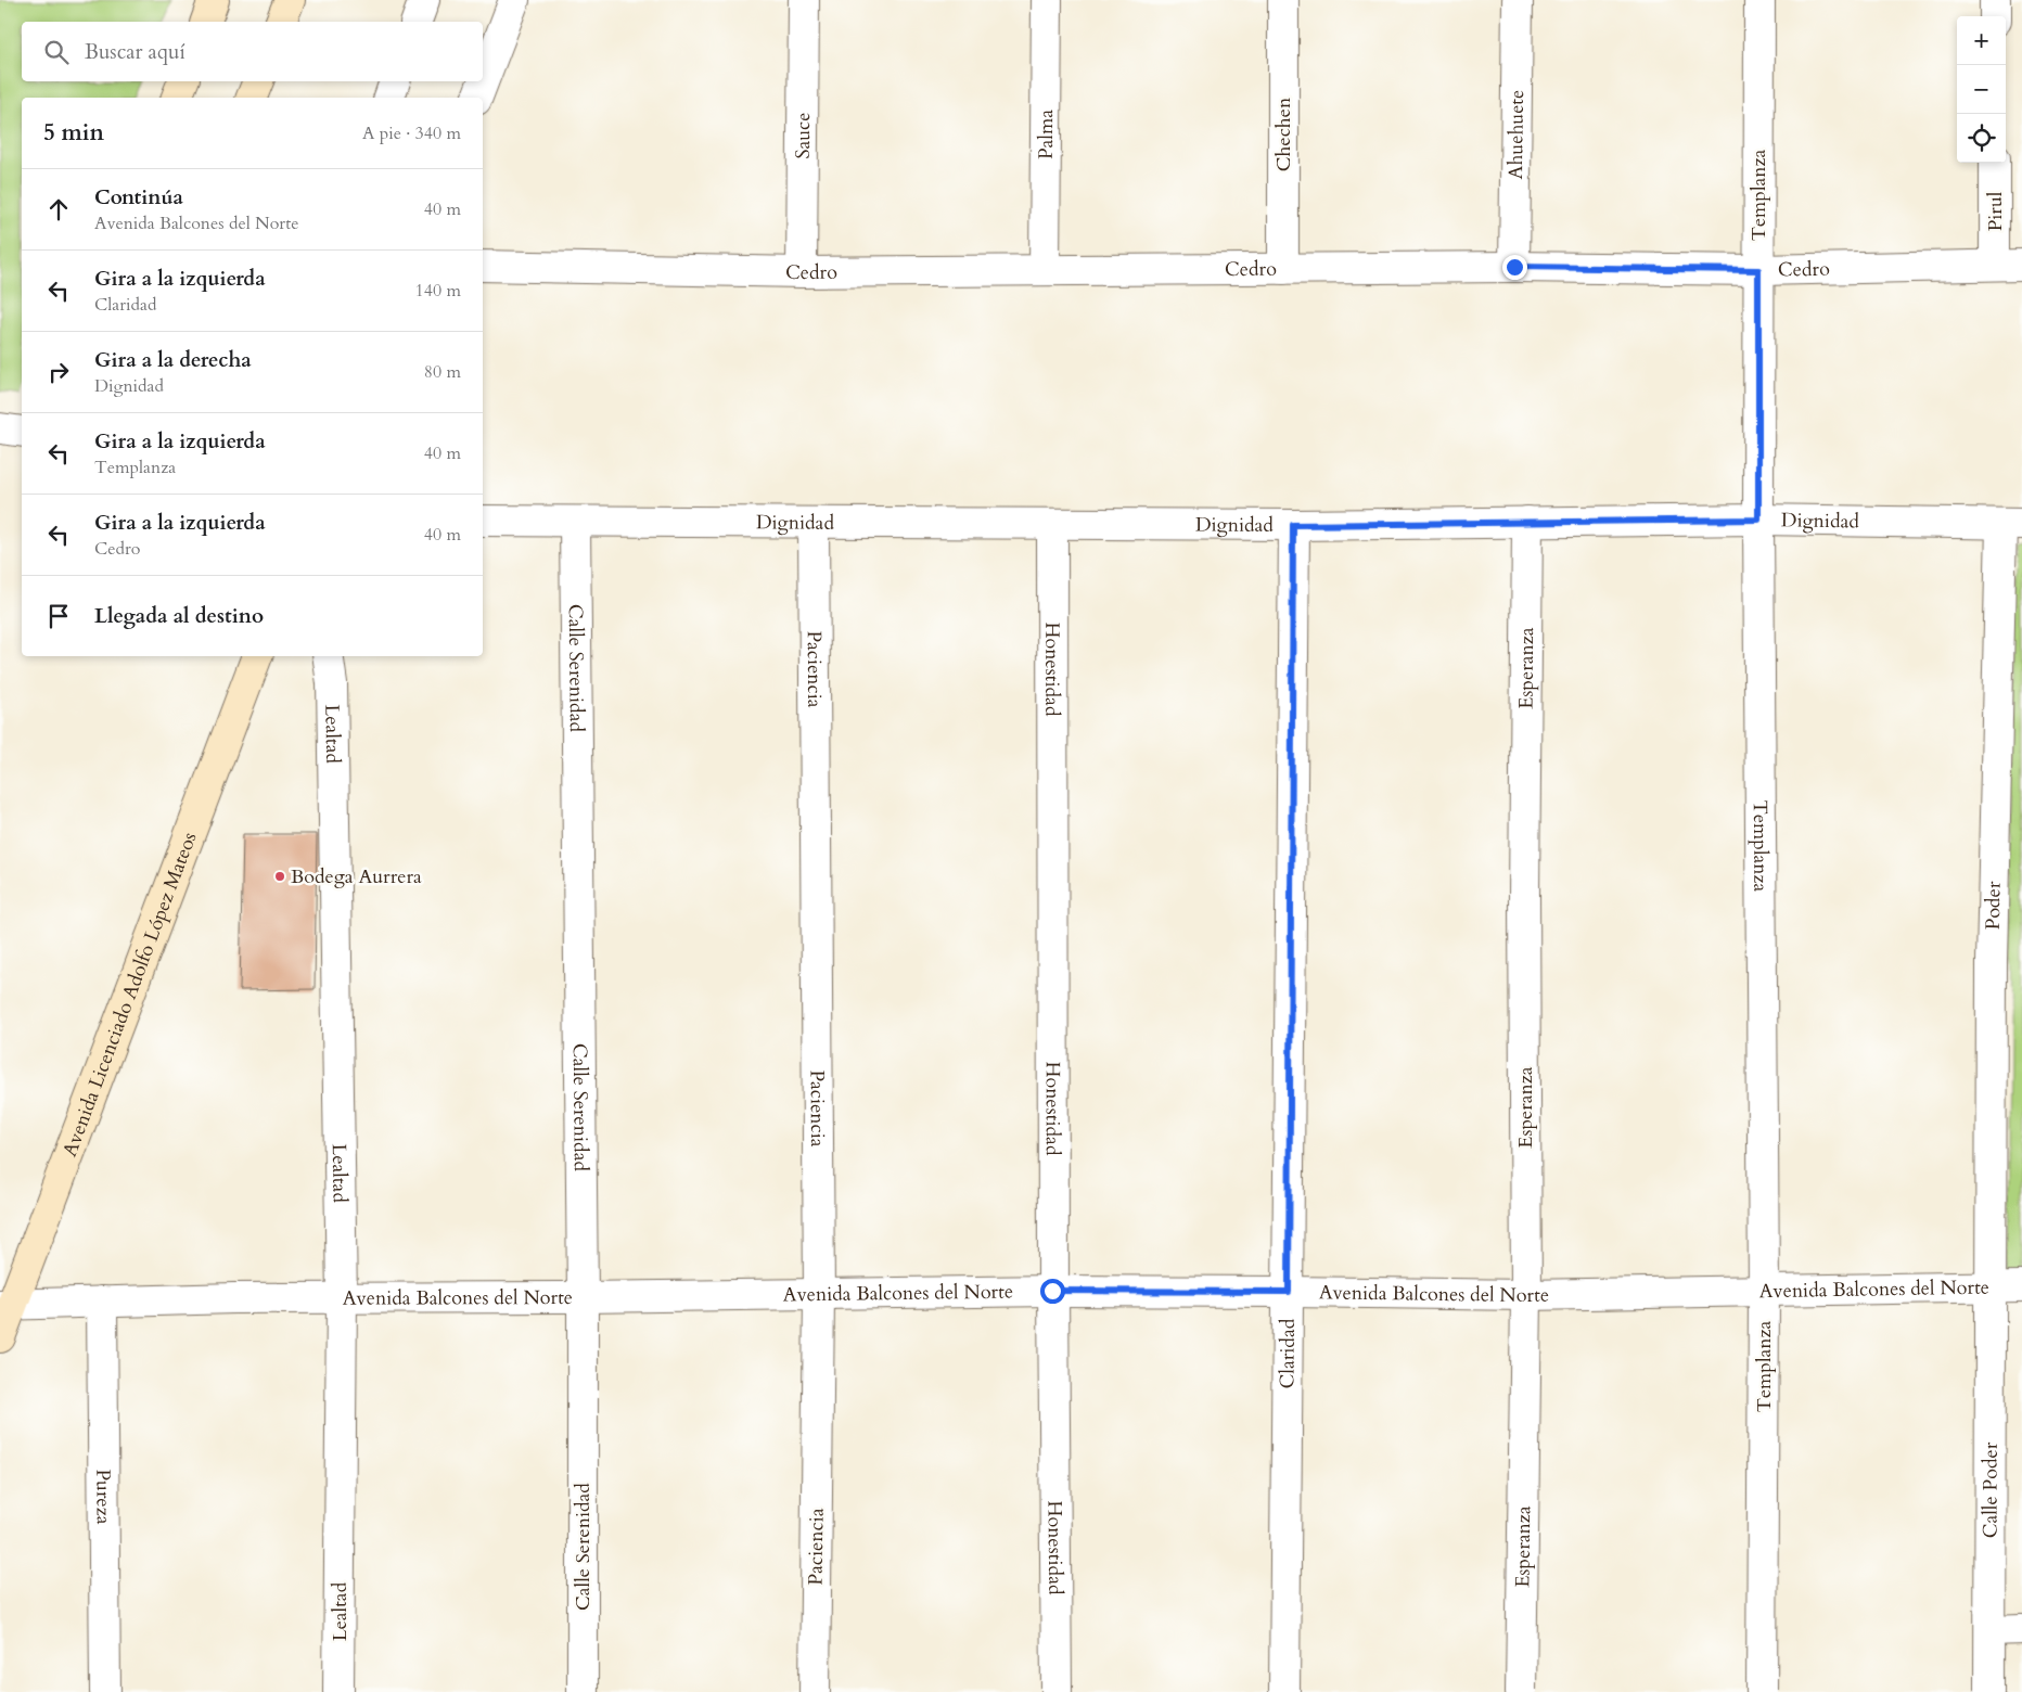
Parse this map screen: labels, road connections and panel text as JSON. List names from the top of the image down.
{
  "streets": {
    "street": [
      "Ahuehuete",
      "Palma",
      "Chechen",
      "Sauce",
      "Templanza",
      "Pirul",
      "Cedro",
      "Dignidad",
      "Calle Serenidad",
      "Paciencia",
      "Esperanza",
      "Honestidad",
      "Lealtad",
      "Poder",
      "Avenida Licenciado Adolfo López Mateos",
      "Avenida Balcones del Norte",
      "Claridad",
      "Calle Poder",
      "Pureza"
    ]
  },
  "crossings": [
    ["Ahuehuete", "Cedro"],
    ["Palma", "Cedro"],
    ["Chechen", "Cedro"],
    ["Sauce", "Cedro"],
    ["Templanza", "Cedro"],
    ["Templanza", "Dignidad"],
    ["Templanza", "Avenida Balcones del Norte"],
    ["Pirul", "Cedro"],
    ["Dignidad", "Calle Serenidad"],
    ["Dignidad", "Paciencia"],
    ["Dignidad", "Esperanza"],
    ["Dignidad", "Honestidad"],
    ["Dignidad", "Poder"],
    ["Dignidad", "Claridad"],
    ["Calle Serenidad", "Avenida Balcones del Norte"],
    ["Paciencia", "Avenida Balcones del Norte"],
    ["Esperanza", "Avenida Balcones del Norte"],
    ["Honestidad", "Avenida Balcones del Norte"],
    ["Lealtad", "Avenida Balcones del Norte"],
    ["Poder", "Avenida Balcones del Norte"],
    ["Poder", "Calle Poder"],
    ["Avenida Licenciado Adolfo López Mateos", "Avenida Balcones del Norte"],
    ["Avenida Balcones del Norte", "Claridad"],
    ["Avenida Balcones del Norte", "Calle Poder"],
    ["Avenida Balcones del Norte", "Pureza"]
  ],
  "places": ["Bodega Aurrera"],
  "page": {
    "map_buttons": ["+", "−"],
    "search": "Buscar aquí",
    "heading": ["5 min", "A pie · 340 m"],
    "list": [
      ["Continúa", "Avenida Balcones del Norte", "40 m"],
      ["Gira a la izquierda", "Claridad", "140 m"],
      ["Gira a la derecha", "Dignidad", "80 m"],
      ["Gira a la izquierda", "Templanza", "40 m"],
      ["Gira a la izquierda", "Cedro", "40 m"],
      "Llegada al destino"
    ]
  }
}
